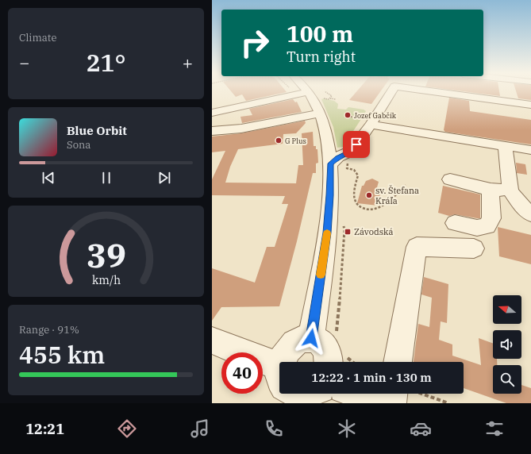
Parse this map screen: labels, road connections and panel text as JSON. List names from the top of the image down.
{
  "places": {
    "other": ["Jozef Gabčík", "G Plus", "sv. Štefana Kráľa"],
    "transit": ["Závodská"]
  },
  "north": "left",
  "page": {
    "tile": [
      "Climate",
      ["Range · 91%", "455 km"]
    ],
    "turn": ["100 m", "Turn right"],
    "heat": ["−", "21°", "+"],
    "song": ["Blue Orbit", "Sona"],
    "limit": "40",
    "trip": "12:22 · 1 min · 130 m",
    "tabs": "12:21",
    "gauge": ["39", "km/h"]
  }
}
